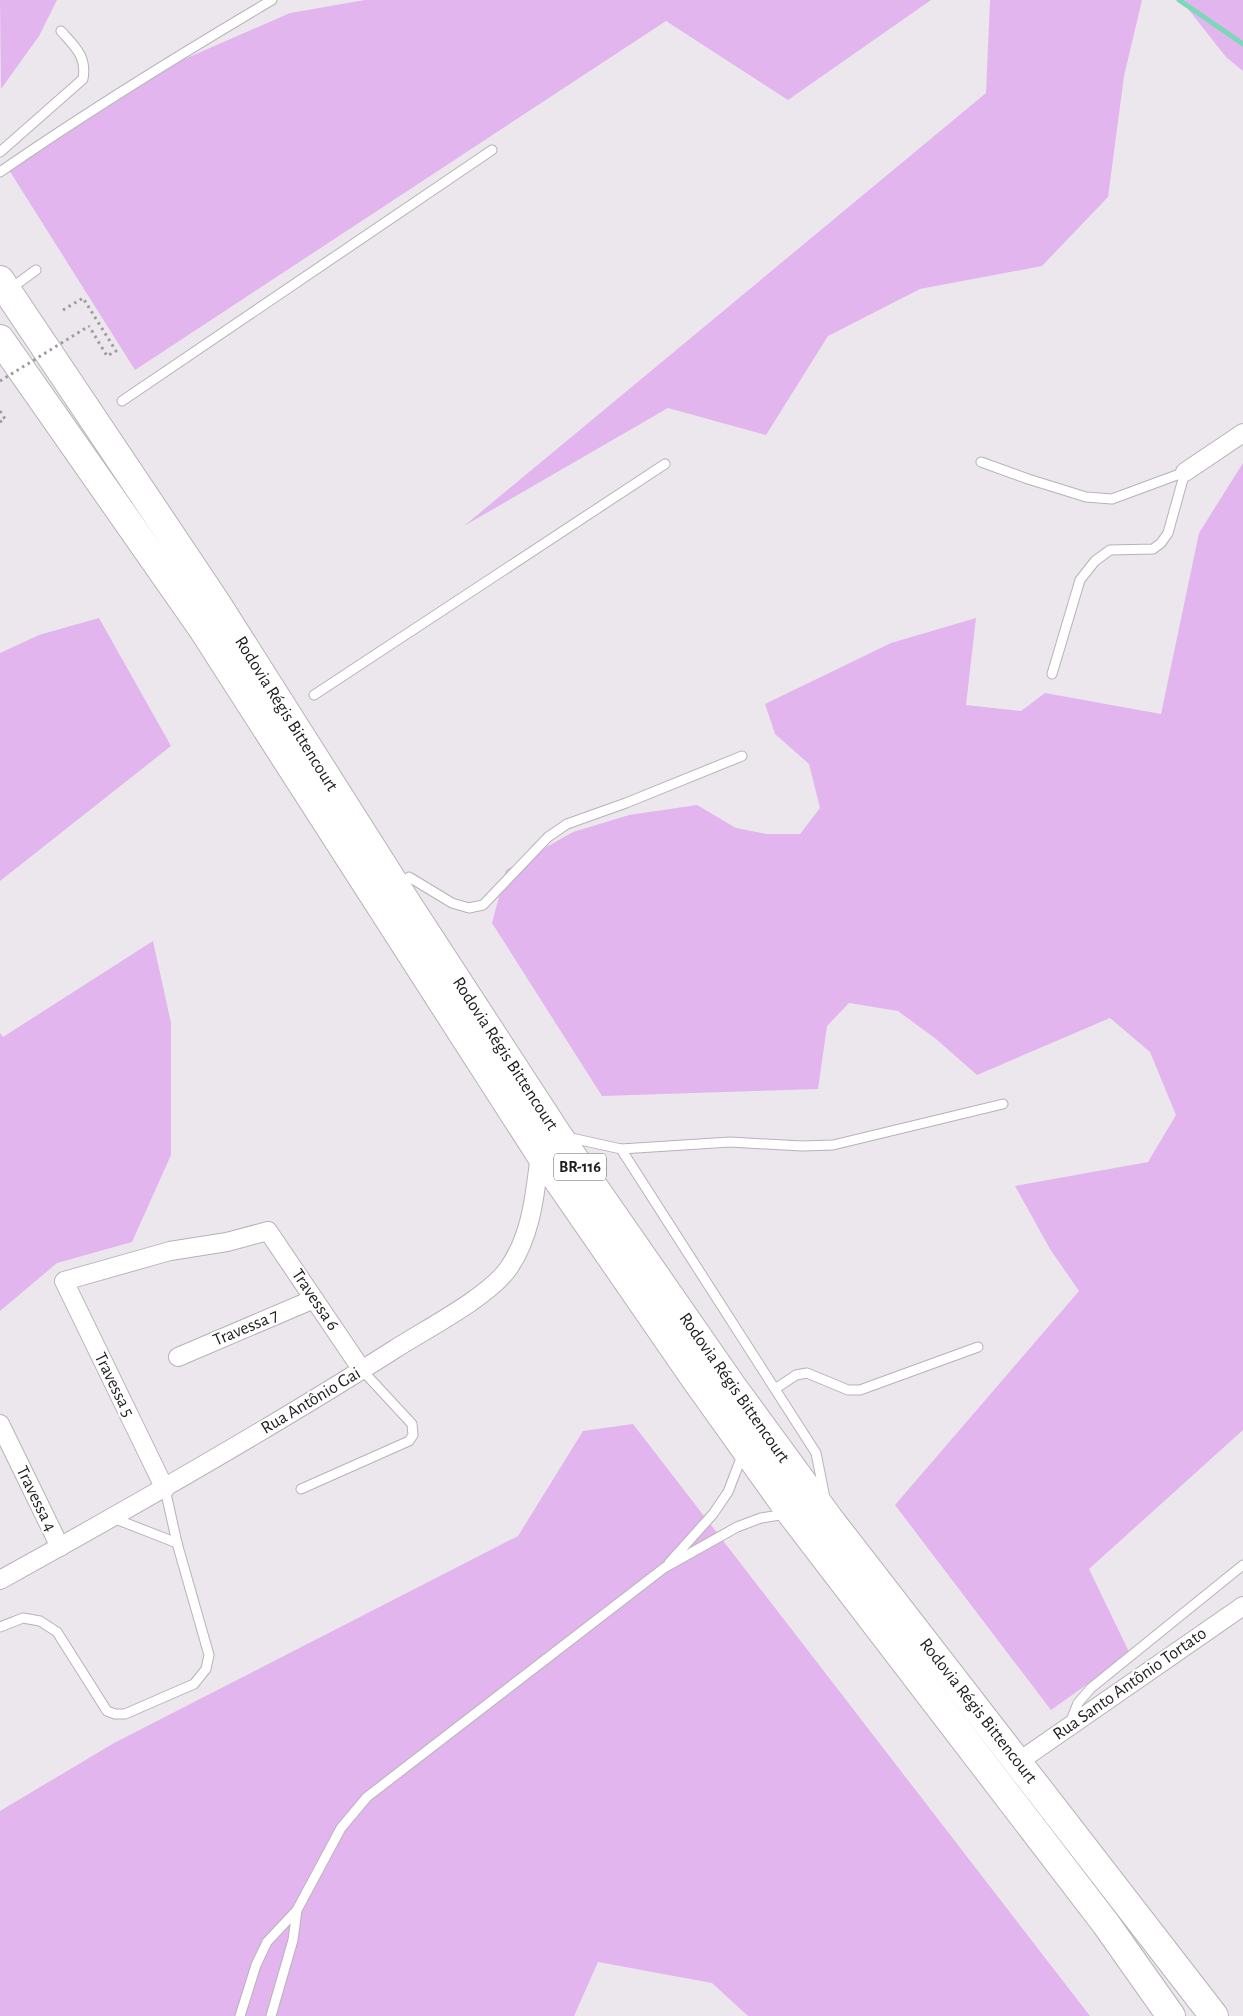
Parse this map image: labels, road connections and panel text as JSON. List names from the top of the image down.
{
  "streets": {
    "highway": ["Rodovia Régis Bittencourt", "BR-116"],
    "street": [
      "Travessa 6",
      "Travessa 7",
      "Travessa 5",
      "Rua Antônio Gai",
      "Travessa 4",
      "Rua Santo Antônio Tortato"
    ]
  },
  "crossings": [
    ["Rodovia Régis Bittencourt", "Rua Antônio Gai"],
    ["Rodovia Régis Bittencourt", "Rua Santo Antônio Tortato"],
    ["Travessa 6", "Travessa 7"],
    ["Travessa 6", "Travessa 5"],
    ["Travessa 6", "Rua Antônio Gai"],
    ["Travessa 5", "Rua Antônio Gai"],
    ["Rua Antônio Gai", "Travessa 4"]
  ]
}
